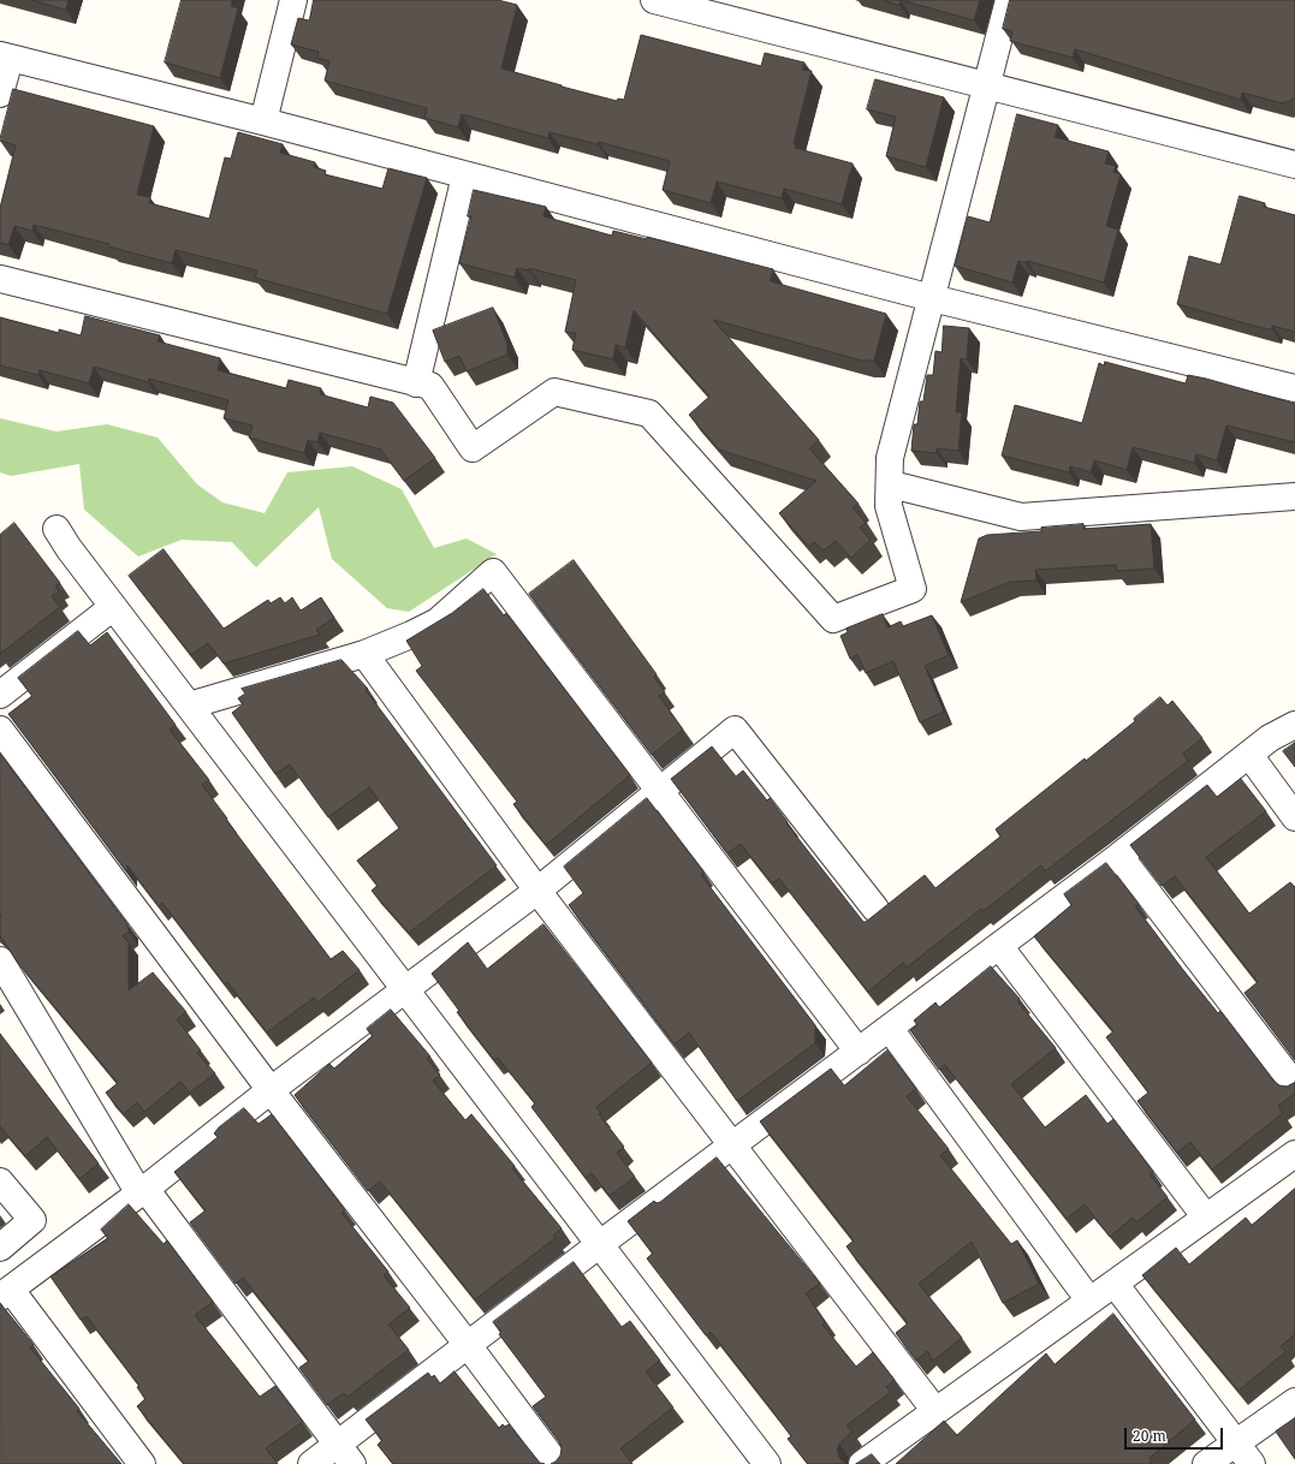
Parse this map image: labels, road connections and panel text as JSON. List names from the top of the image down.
{
  "scale_bar": "20 m"
}
